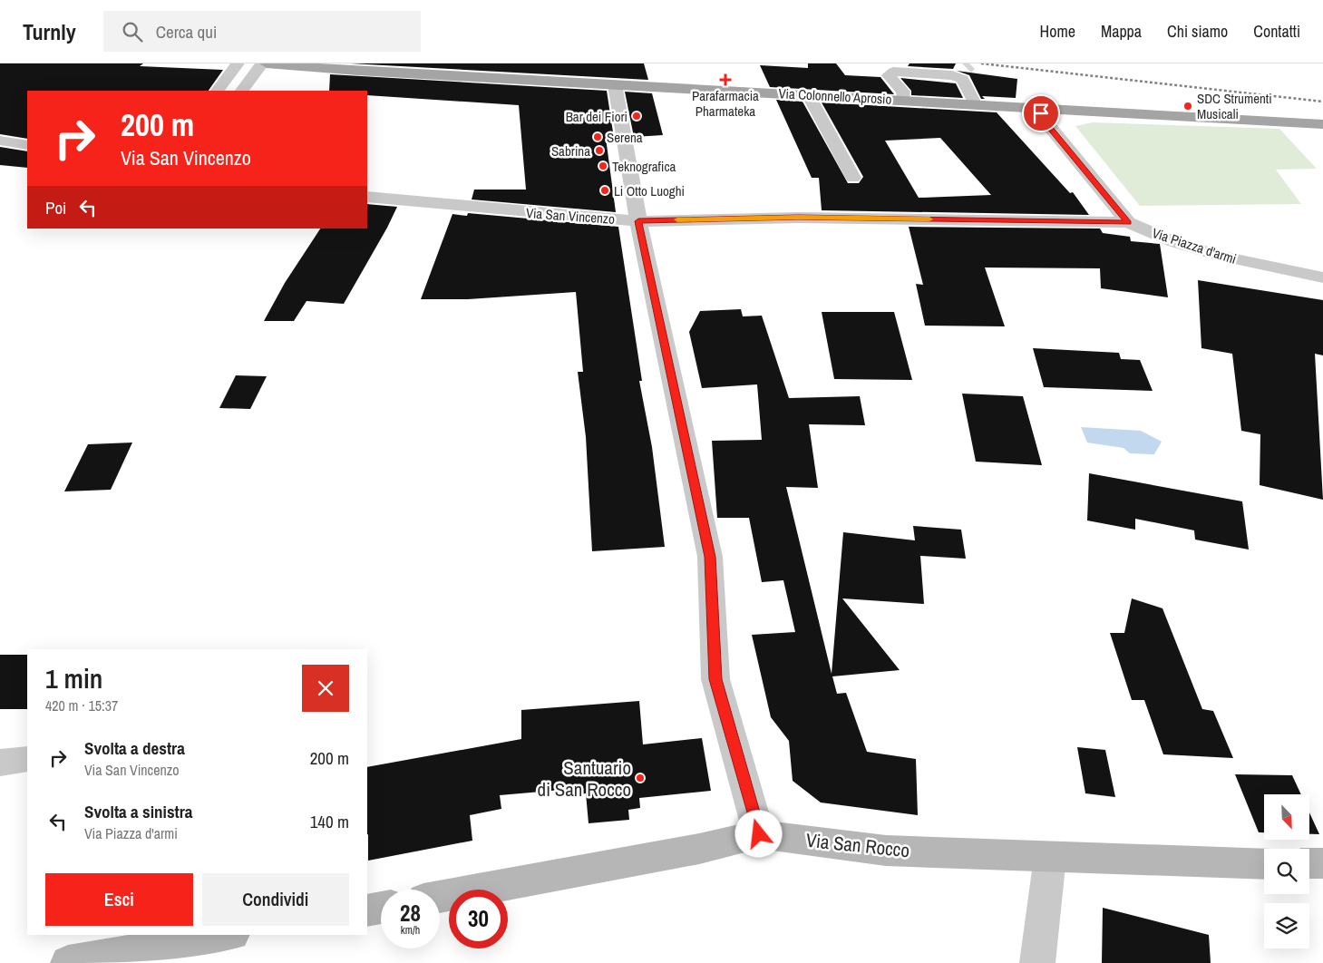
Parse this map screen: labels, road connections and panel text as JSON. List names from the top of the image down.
{
  "streets": {
    "main road": ["Via Colonnello Aprosio"],
    "street": ["Via San Vincenzo", "Via Piazza d'armi", "Via San Rocco"]
  },
  "crossings": [
    ["Via Colonnello Aprosio", "Via Piazza d'armi"],
    ["Via San Vincenzo", "Via Piazza d'armi"]
  ],
  "places": {
    "health": ["Parafarmacia Pharmateka"],
    "other": [
      "SDC Strumenti Musicali",
      "Bar dei Fiori",
      "Serena",
      "Sabrina",
      "Teknografica",
      "Li Otto Luoghi",
      "Santuario di San Rocco"
    ]
  },
  "north": "bottom right",
  "page": {
    "header": "Turnly",
    "search": "Cerca qui",
    "nav": [
      "Home",
      "Mappa",
      "Chi siamo",
      "Contatti"
    ],
    "turn": ["200 m", "Via San Vincenzo"],
    "then": "Poi",
    "heading": ["1 min", "420 m · 15:37"],
    "list": [
      {
        "name": "Svolta a destra",
        "note": "Via San Vincenzo",
        "value": "200 m"
      },
      {
        "name": "Svolta a sinistra",
        "note": "Via Piazza d'armi",
        "value": "140 m"
      }
    ],
    "buttons": ["Esci", "Condividi"],
    "speed": "28 km/h",
    "limit": "30"
  }
}
